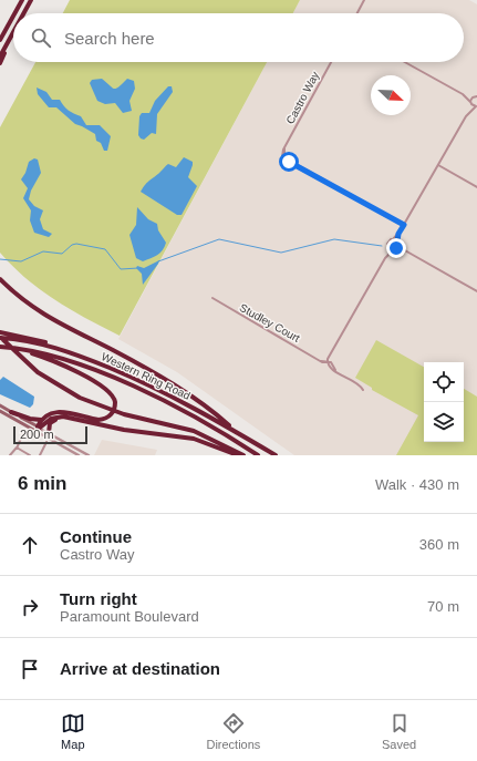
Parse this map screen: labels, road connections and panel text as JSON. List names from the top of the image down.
{
  "streets": {
    "highway": ["Western Ring Road"],
    "street": ["Castro Way", "Studley Court"]
  },
  "scale_bar": "200 m",
  "north": "bottom right",
  "page": {
    "search": "Search here",
    "scale": "200 m",
    "heading": ["6 min", "Walk · 430 m"],
    "list": [
      ["Continue", "Castro Way", "360 m"],
      ["Turn right", "Paramount Boulevard", "70 m"],
      "Arrive at destination"
    ],
    "nav": ["Map", "Directions", "Saved"]
  }
}
